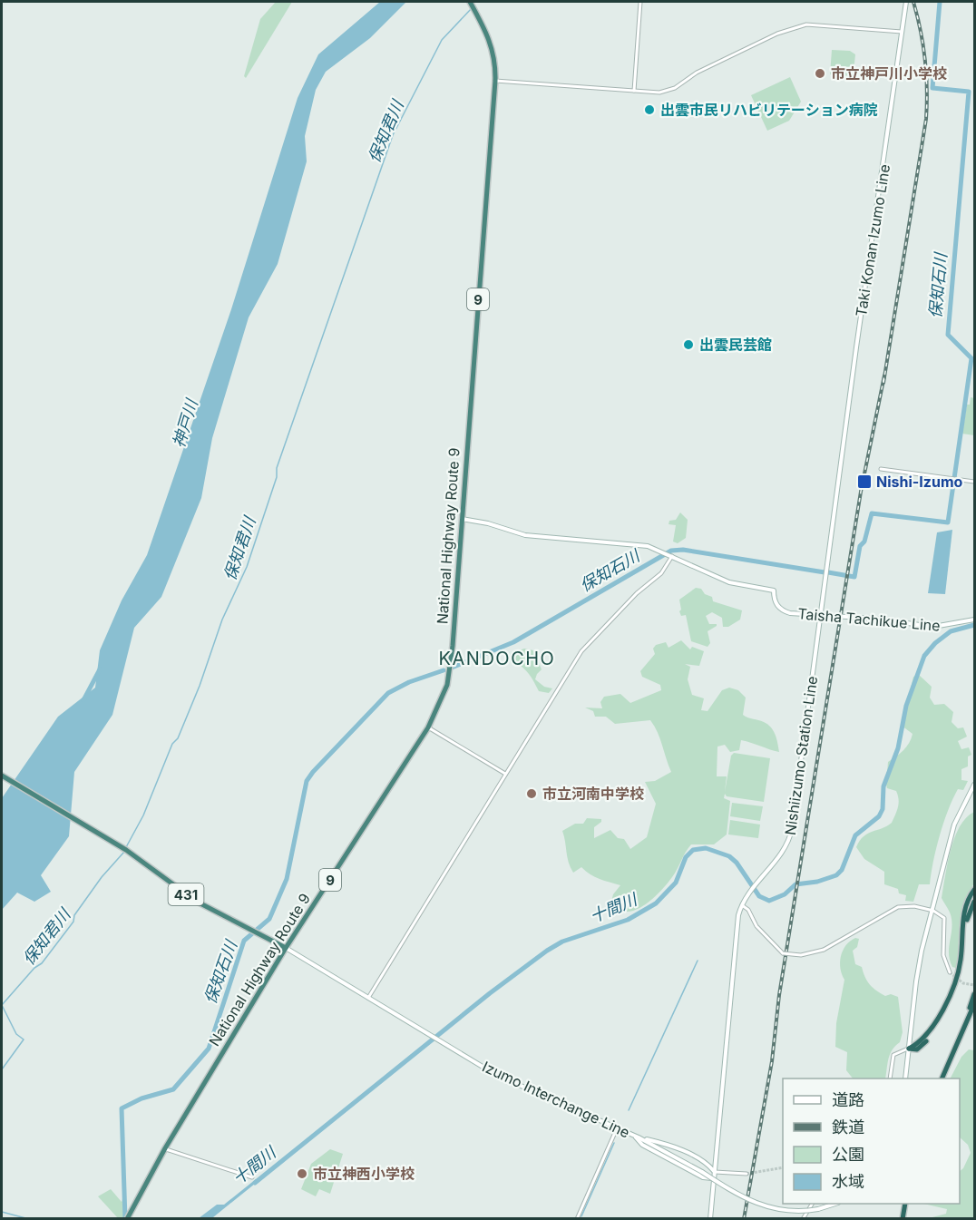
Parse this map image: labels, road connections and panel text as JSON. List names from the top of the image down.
{
  "streets": {
    "highway": ["9", "National Highway Route 9", "431"],
    "main road": [
      "Taki Konan Izumo Line",
      "Taisha Tachikue Line",
      "Nishiizumo Station Line",
      "Izumo Interchange Line"
    ]
  },
  "crossings": [
    ["Taki Konan Izumo Line", "Nishiizumo Station Line"],
    ["National Highway Route 9", "Taisha Tachikue Line"],
    ["National Highway Route 9", "431"],
    ["National Highway Route 9", "Izumo Interchange Line"],
    ["Taisha Tachikue Line", "Nishiizumo Station Line"],
    ["431", "Izumo Interchange Line"]
  ],
  "districts": ["KANDOCHO"],
  "water": [
    "保知君川",
    "保知石川",
    "神戸川",
    "十間川"
  ],
  "places": {
    "other": [
      "市立神戸川小学校",
      "出雲市民リハビリテーション病院",
      "出雲民芸館",
      "市立河南中学校",
      "市立神西小学校"
    ],
    "transit": ["Nishi-Izumo"]
  },
  "legend": [
    "道路",
    "鉄道",
    "公園",
    "水域"
  ]
}
